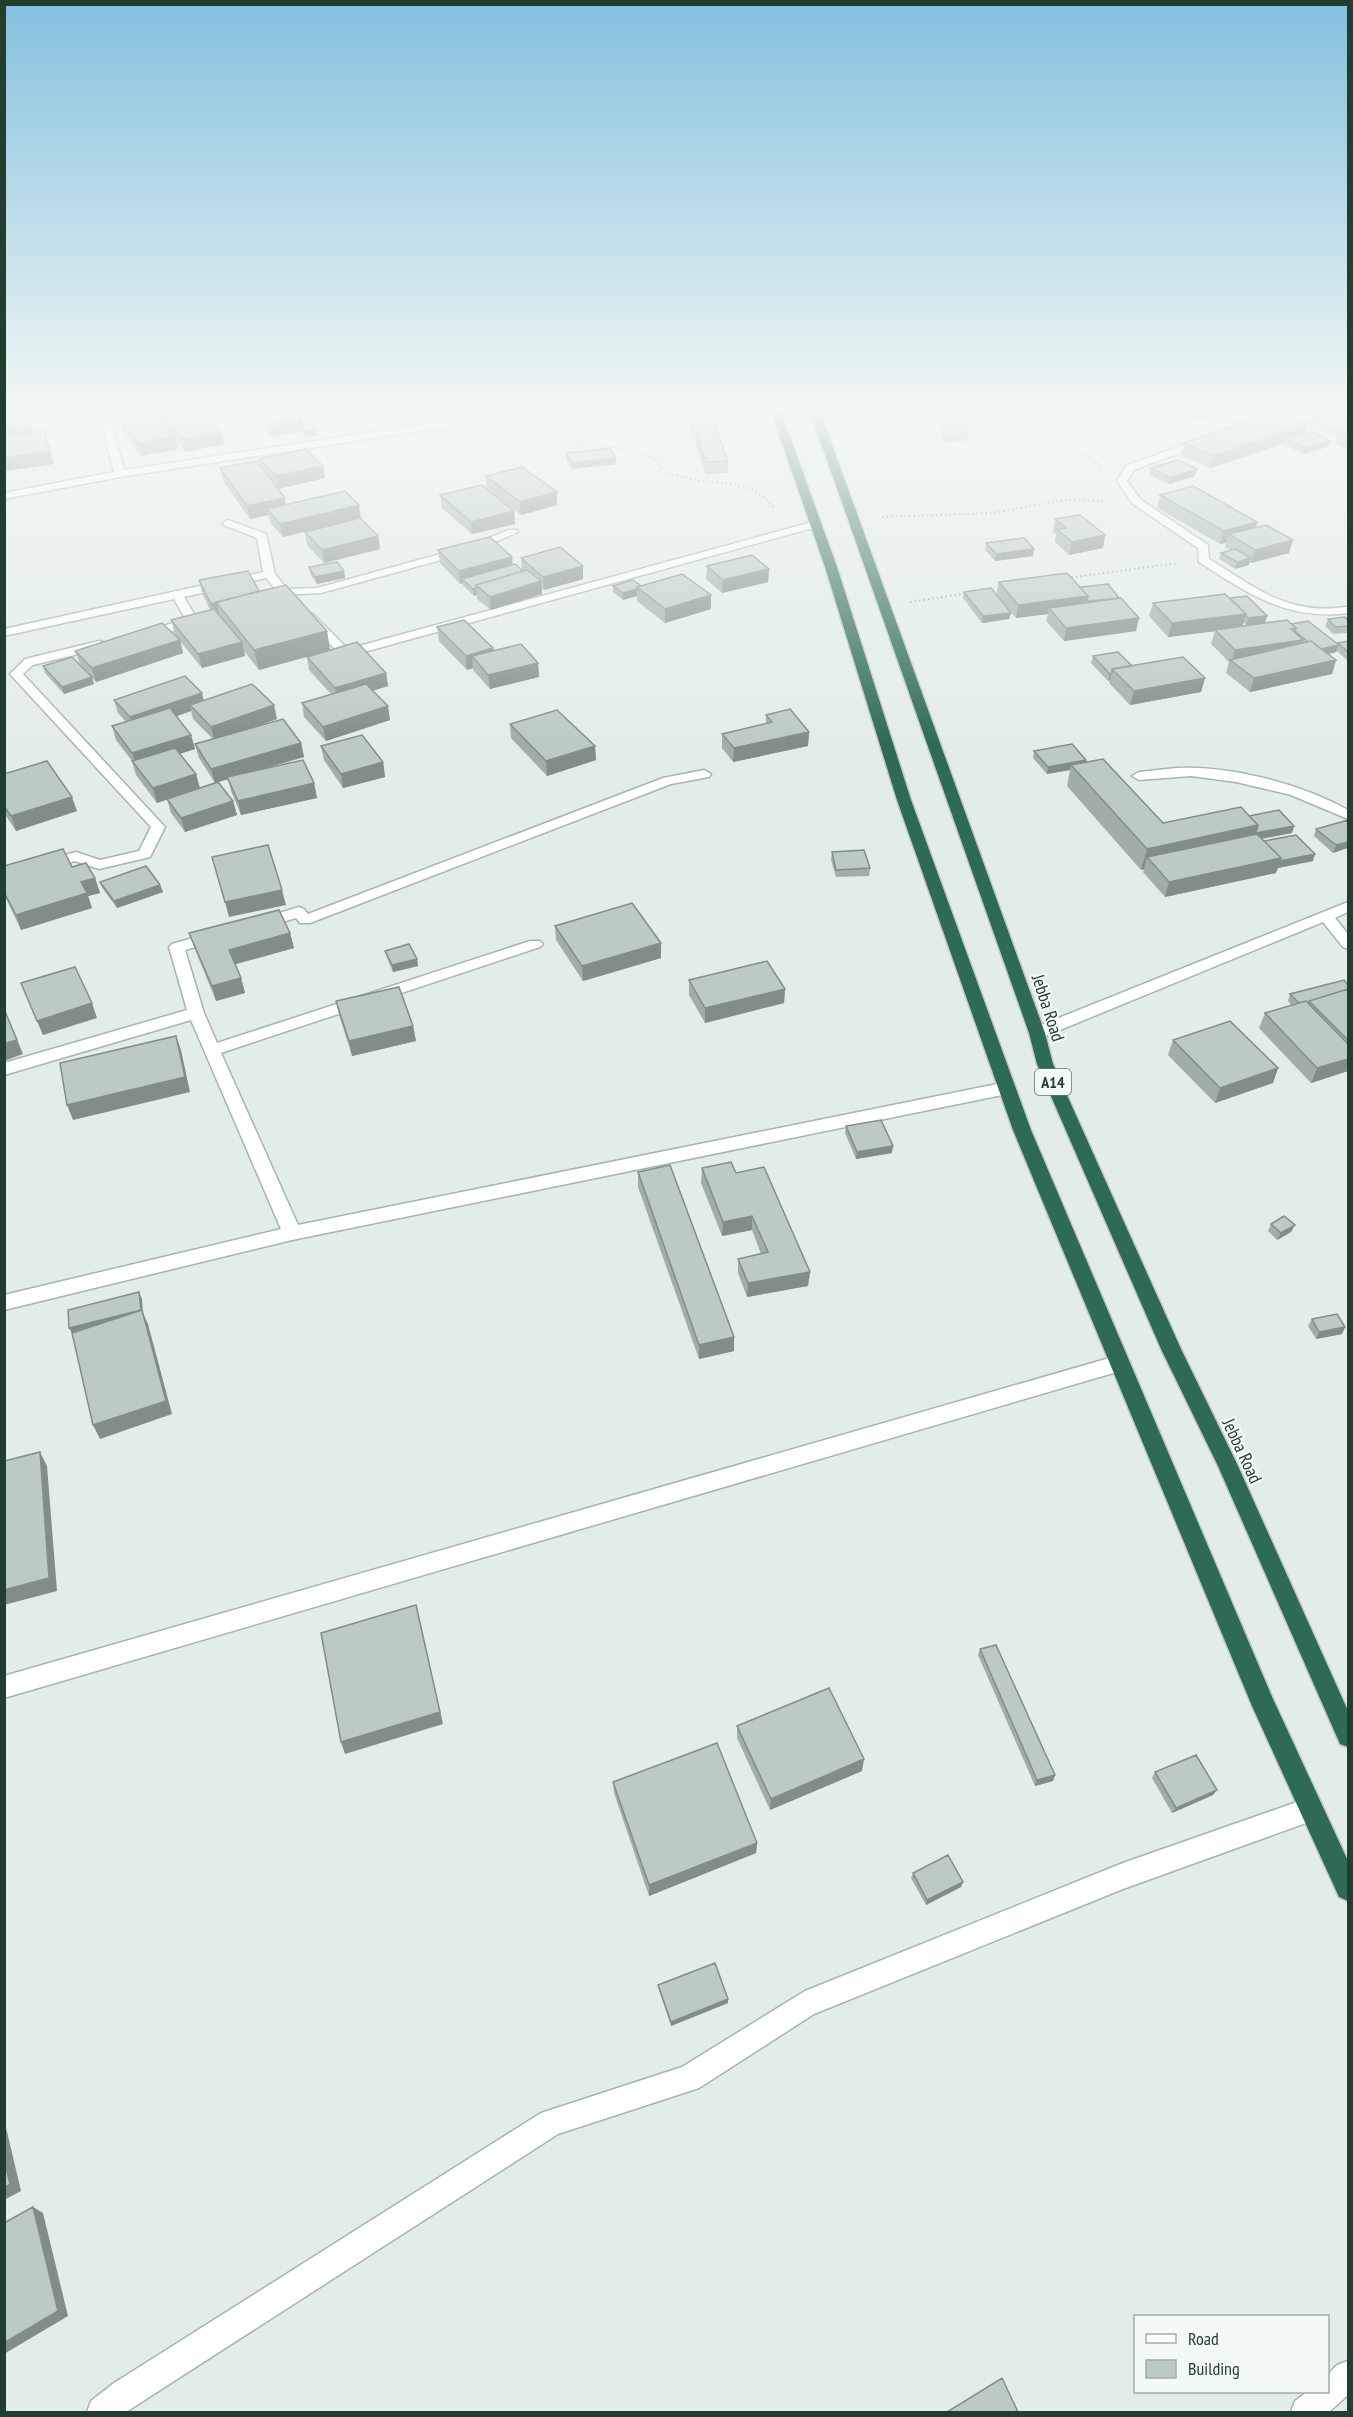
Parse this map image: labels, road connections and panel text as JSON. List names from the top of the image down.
{
  "streets": {
    "highway": ["Jebba Road", "A14"]
  },
  "legend": ["Road", "Building"]
}
